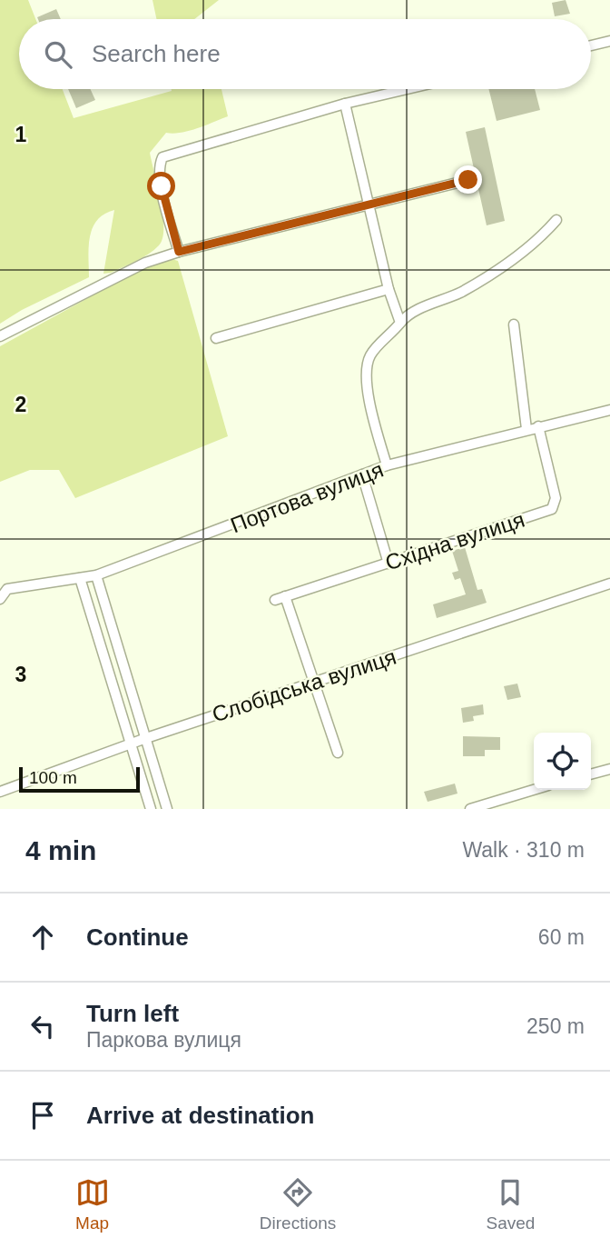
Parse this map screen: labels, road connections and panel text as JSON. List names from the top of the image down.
{
  "streets": {
    "street": ["Портова вулиця", "Східна вулиця", "Слобідська вулиця"]
  },
  "crossings": [
    ["Портова вулиця", "Східна вулиця"]
  ],
  "scale_bar": "100 m",
  "page": {
    "search": "Search here",
    "scale": "100 m",
    "heading": ["4 min", "Walk · 310 m"],
    "list": [
      ["Continue", "60 m"],
      ["Turn left", "Паркова вулиця", "250 m"],
      "Arrive at destination"
    ],
    "nav": ["Map", "Directions", "Saved"]
  },
  "grid": {
    "rows": ["1", "2", "3"]
  }
}
